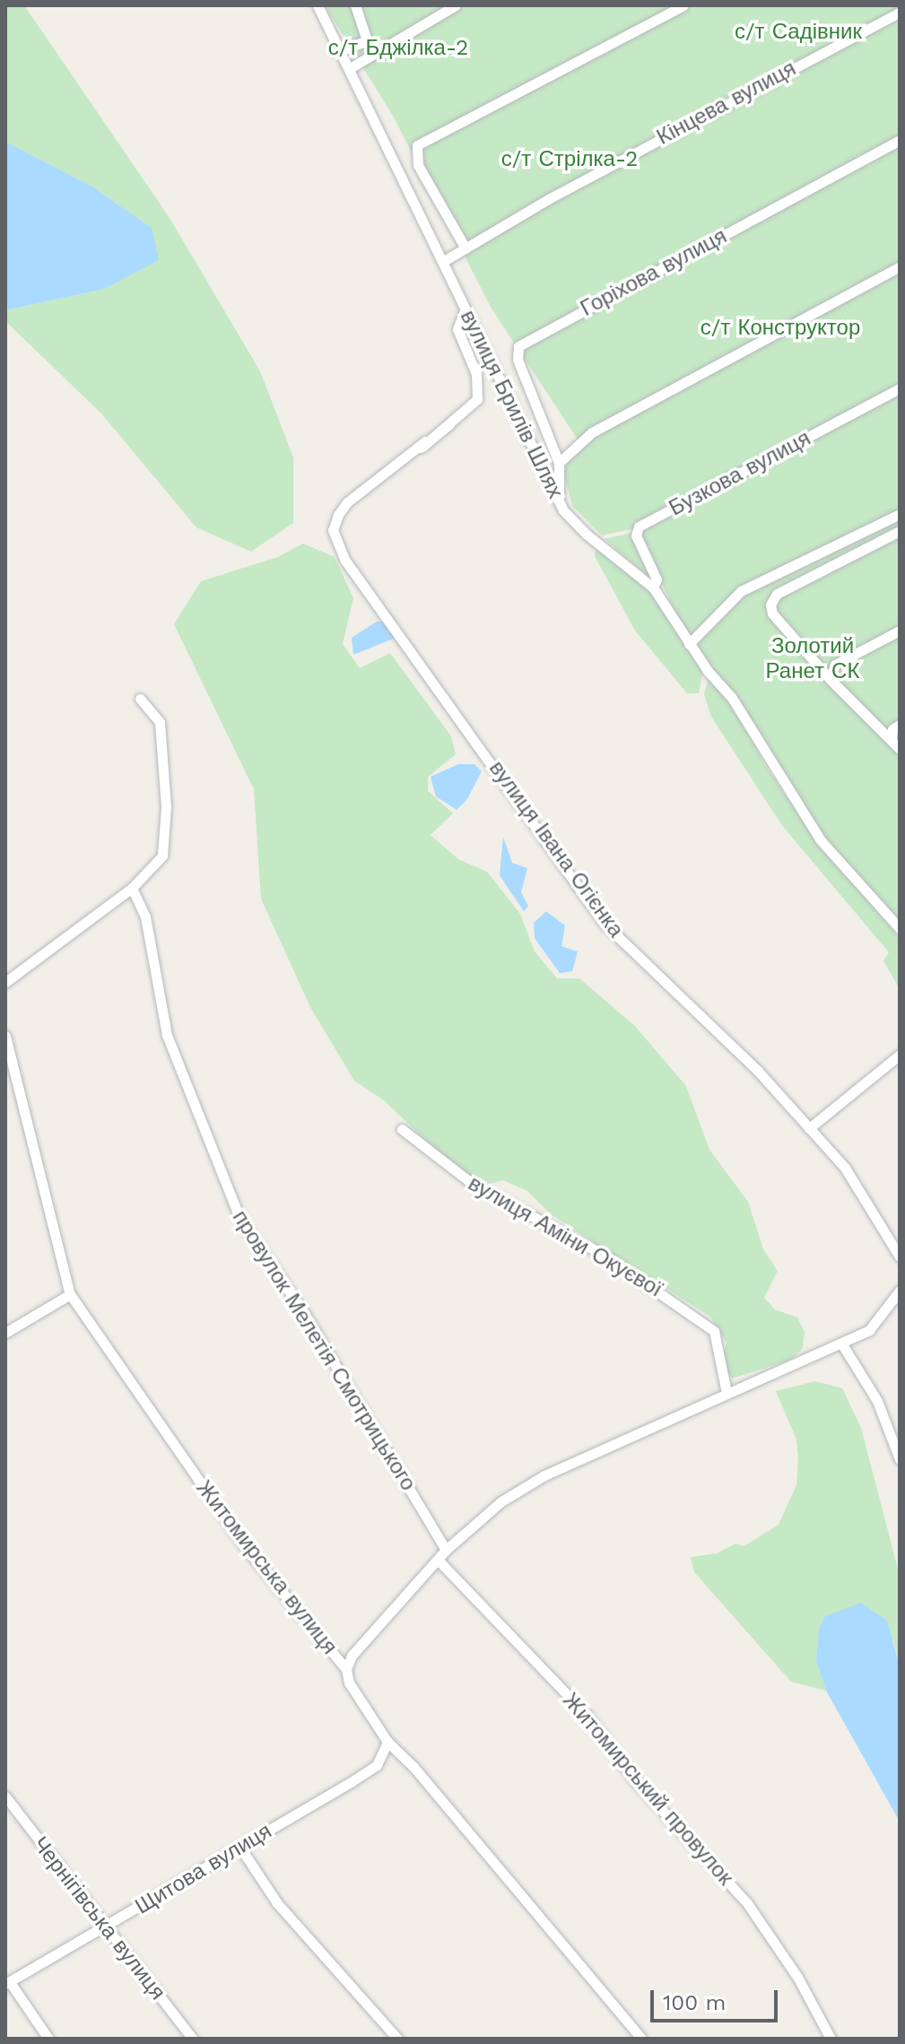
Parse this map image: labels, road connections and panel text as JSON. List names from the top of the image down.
{
  "streets": {
    "street": [
      "Кінцева вулиця",
      "Горіхова вулиця",
      "вулиця Брилів Шлях",
      "Бузкова вулиця",
      "вулиця Івана Огієнка",
      "вулиця Аміни Окуєвої",
      "провулок Мелетія Смотрицького",
      "Житомирська вулиця",
      "Житомирський провулок",
      "Щитова вулиця",
      "Чернігівська вулиця"
    ]
  },
  "crossings": [
    ["Кінцева вулиця", "вулиця Брилів Шлях"],
    ["вулиця Брилів Шлях", "Бузкова вулиця"],
    ["Житомирська вулиця", "Щитова вулиця"],
    ["Щитова вулиця", "Чернігівська вулиця"]
  ],
  "parks": [
    "с/т Садівник",
    "с/т Бджілка-2",
    "с/т Стрілка-2",
    "с/т Конструктор",
    "Золотий Ранет СК"
  ],
  "scale_bar": "100 m"
}
